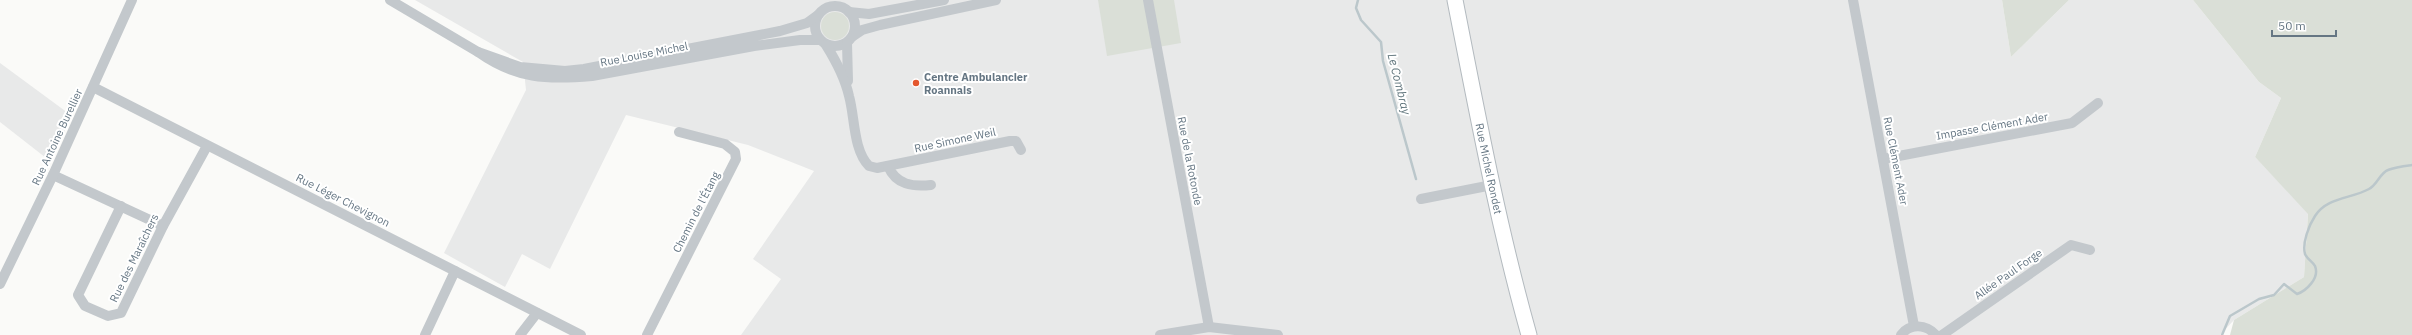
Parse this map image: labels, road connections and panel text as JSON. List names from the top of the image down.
{
  "streets": {
    "street": [
      "Rue Louise Michel",
      "Impasse Clément Ader",
      "Rue Antoine Burellier",
      "Rue Simone Weil",
      "Rue de la Rotonde",
      "Rue Clément Ader",
      "Rue Michel Rondet",
      "Rue Léger Chevignon",
      "Chemin de l'Étang",
      "Rue des Maraîchers",
      "Allée Paul Forge"
    ]
  },
  "crossings": [
    ["Rue Louise Michel", "Rue Simone Weil"],
    ["Impasse Clément Ader", "Rue Clément Ader"],
    ["Rue Antoine Burellier", "Rue Léger Chevignon"],
    ["Rue Léger Chevignon", "Rue des Maraîchers"]
  ],
  "water": ["Le Combray"],
  "places": ["Centre Ambulancier Roannais"],
  "scale_bar": "50 m"
}
